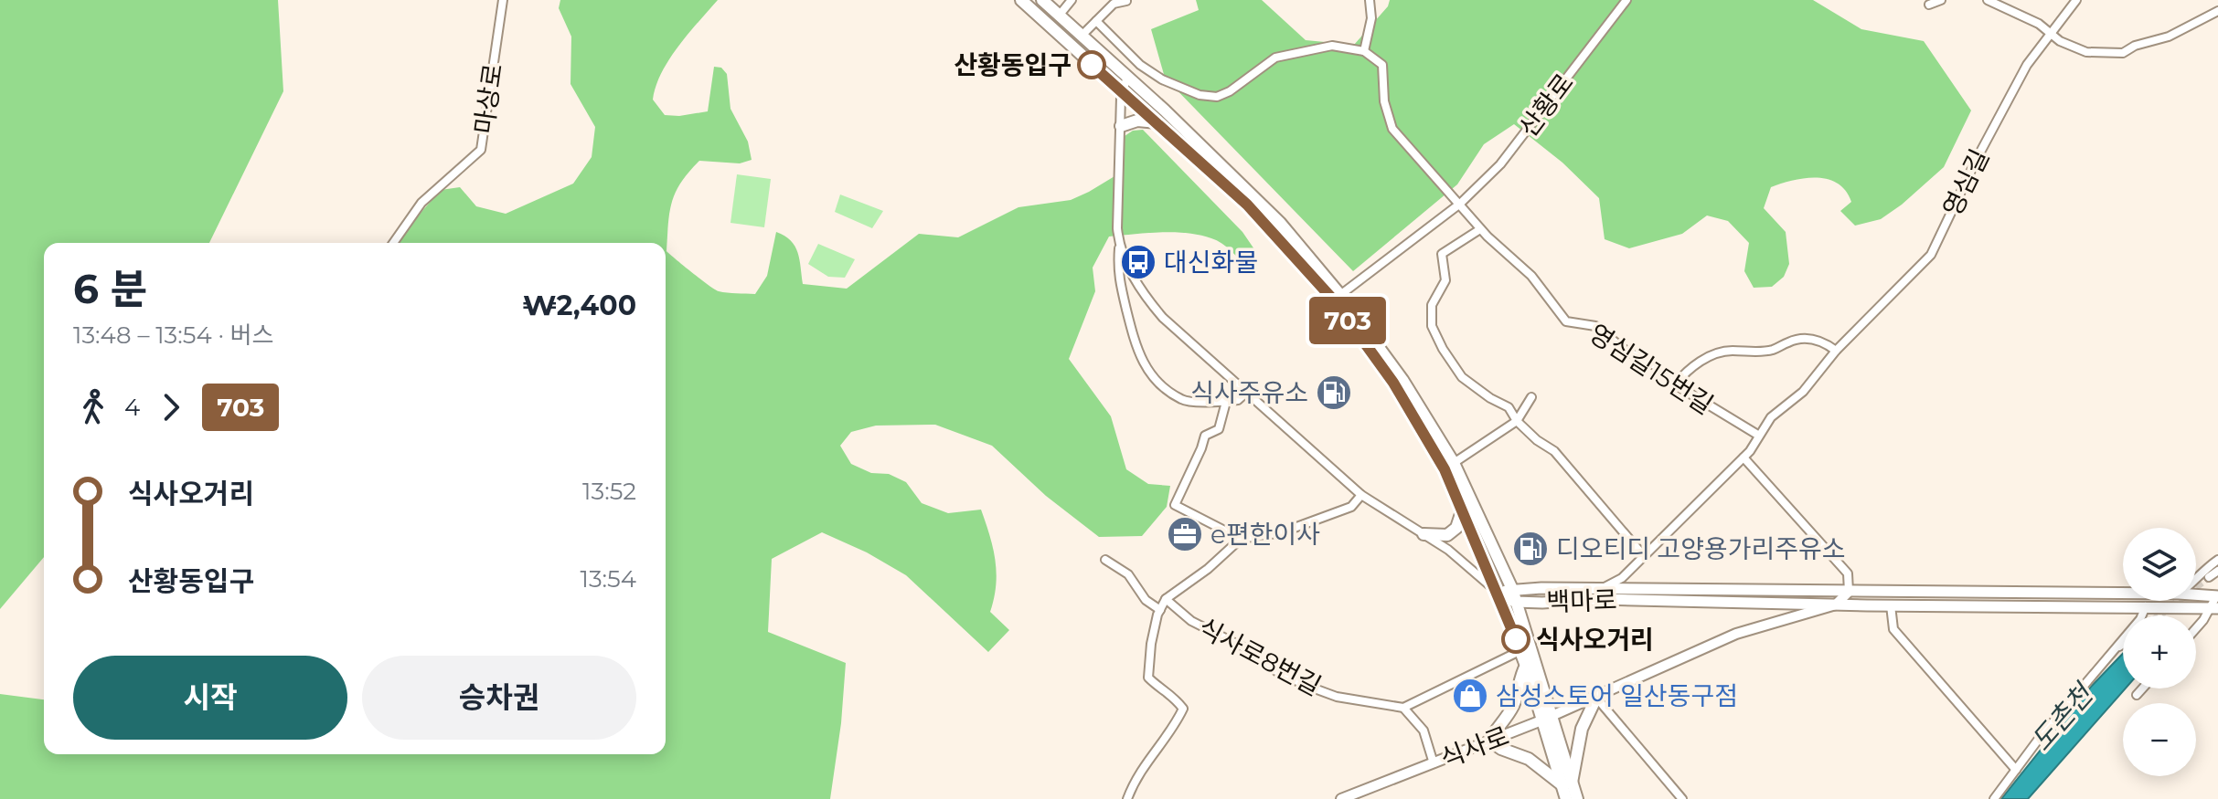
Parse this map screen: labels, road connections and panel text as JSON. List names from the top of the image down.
{
  "streets": {
    "main road": ["백마로"],
    "street": [
      "마상로",
      "산황로",
      "영심길",
      "영심길15번길",
      "식사로8번길",
      "식사로"
    ]
  },
  "crossings": [
    ["산황로", "영심길15번길"],
    ["영심길", "영심길15번길"],
    ["영심길", "백마로"],
    ["백마로", "식사로"]
  ],
  "water": ["도촌천"],
  "places": {
    "other": ["산황동입구", "식사오거리"],
    "bus stop": ["대신화물"],
    "fuel station": ["식사주유소", "디오티디 고양용가리주유소"],
    "office": ["e편한이사"],
    "shop": ["삼성스토어 일산동구점"]
  },
  "lines": ["bus line 703"],
  "page": {
    "on_map": "703",
    "heading": ["6 분", "13:48 – 13:54 · 버스", "₩2,400"],
    "legs": ["4", "703"],
    "list": [
      {
        "name": "식사오거리",
        "value": "13:52"
      },
      {
        "name": "산황동입구",
        "value": "13:54"
      }
    ],
    "map_buttons": ["+", "−"],
    "buttons": ["시작", "승차권"]
  }
}
